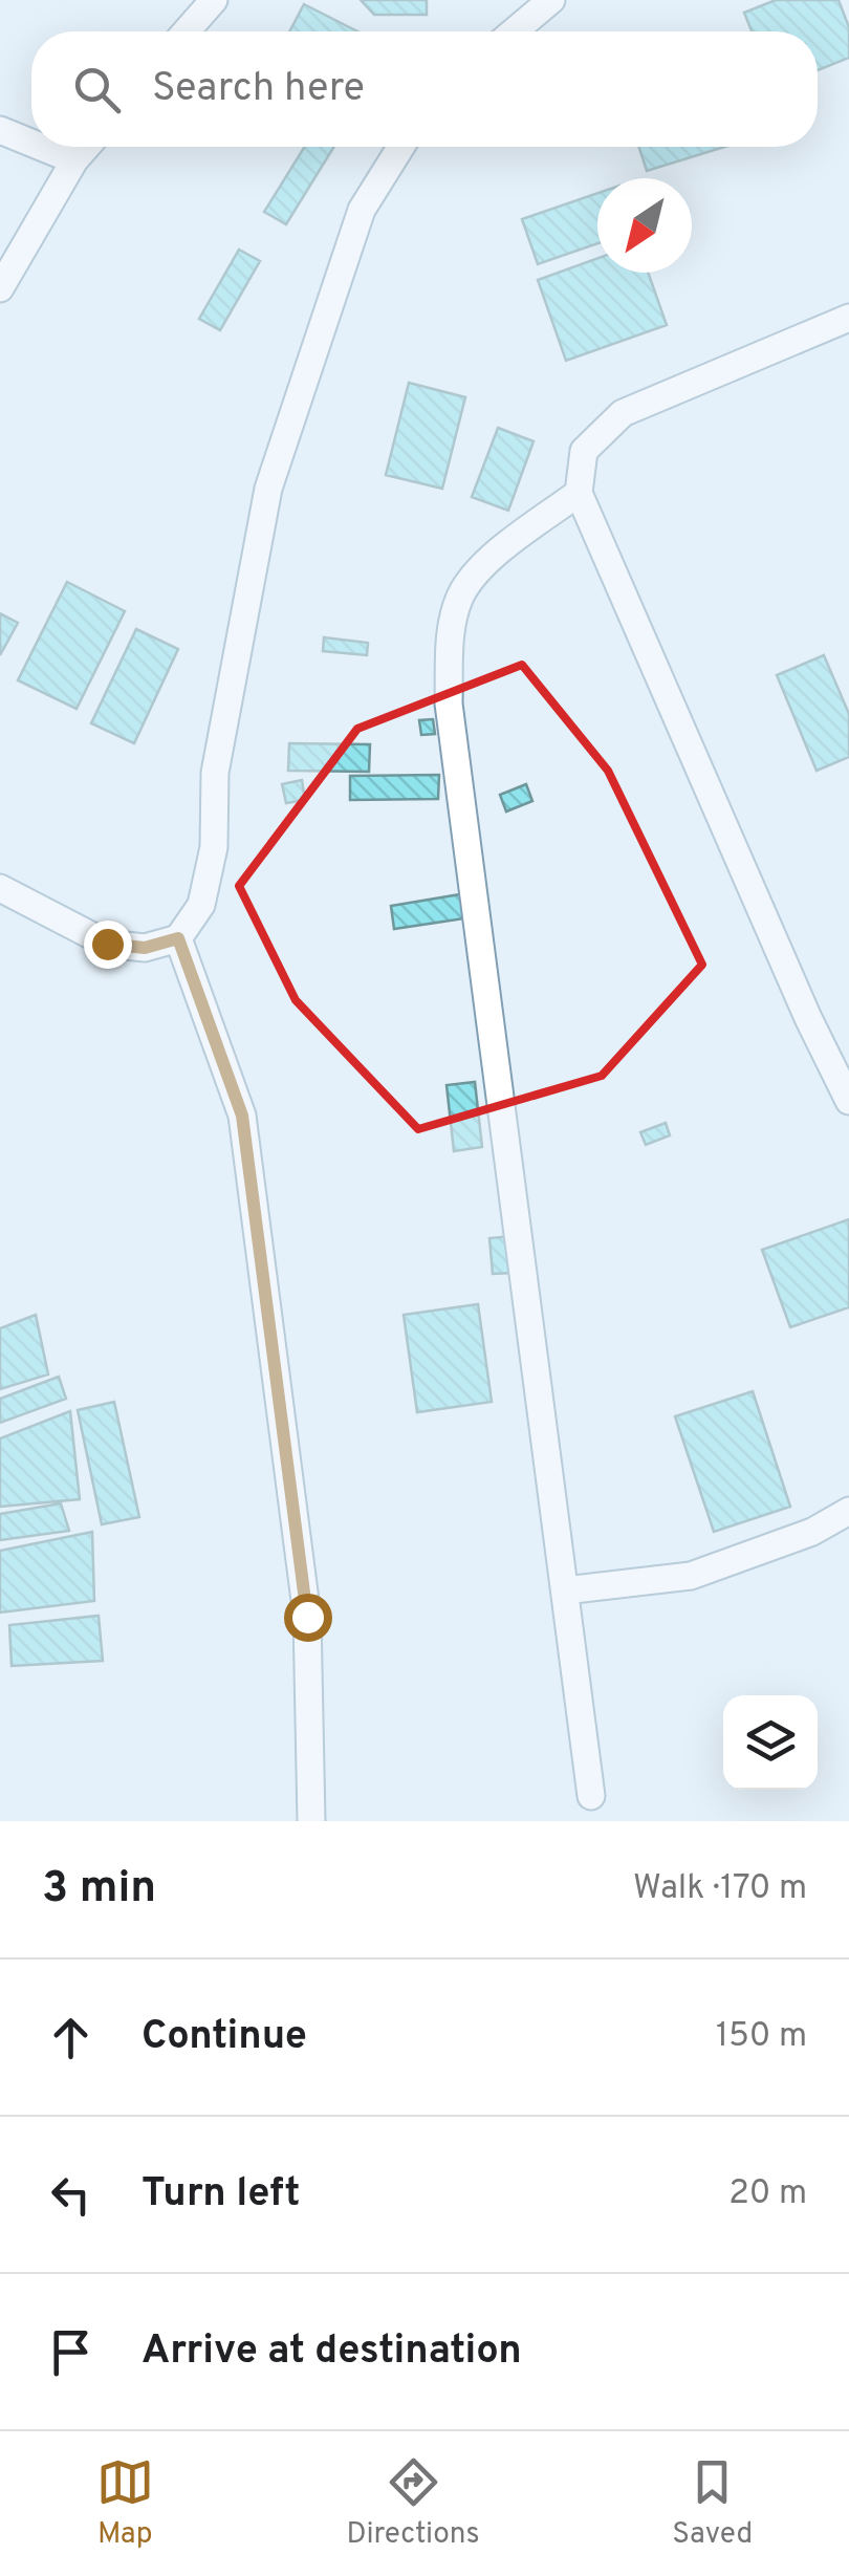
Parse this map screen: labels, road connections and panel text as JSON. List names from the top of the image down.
{
  "north": "bottom left",
  "page": {
    "search": "Search here",
    "heading": ["3 min", "Walk · 170 m"],
    "list": [
      ["Continue", "150 m"],
      ["Turn left", "20 m"],
      "Arrive at destination"
    ],
    "nav": ["Map", "Directions", "Saved"]
  }
}
